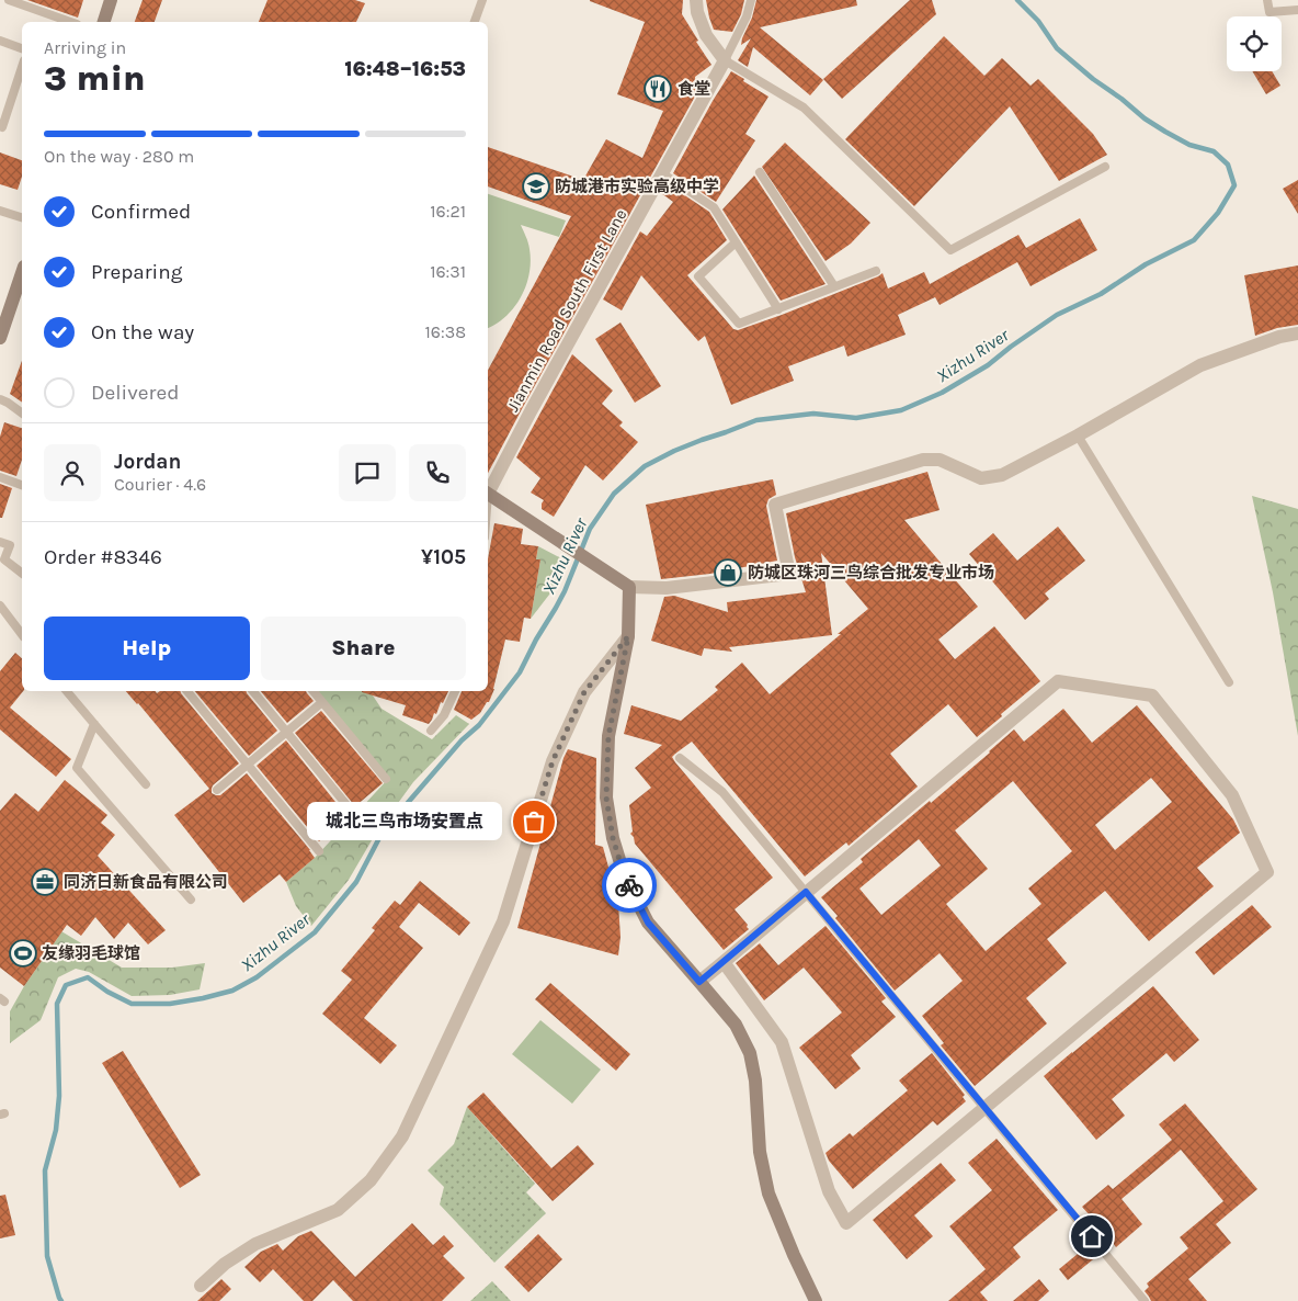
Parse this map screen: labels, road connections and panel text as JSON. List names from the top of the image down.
{
  "streets": {
    "street": ["Jianmin Road South First Lane"]
  },
  "water": ["Xizhu River"],
  "places": {
    "restaurant": ["食堂"],
    "school or university": ["防城港市实验高级中学"],
    "shop": ["防城区珠河三鸟综合批发专业市场"],
    "other": ["城北三鸟市场安置点"],
    "office": ["同济日新食品有限公司"],
    "sports": ["友缘羽毛球馆"]
  },
  "page": {
    "heading": ["3 min", "Arriving in", "16:48–16:53"],
    "panel": [
      "Jordan",
      "Courier · 4.6",
      "Order #8346",
      "¥105"
    ],
    "bar": "On the way · 280 m",
    "list": [
      ["Confirmed", "16:21"],
      ["Preparing", "16:31"],
      ["On the way", "16:38"],
      "Delivered"
    ],
    "buttons": ["Help", "Share"],
    "bubble": "城北三鸟市场安置点"
  }
}
